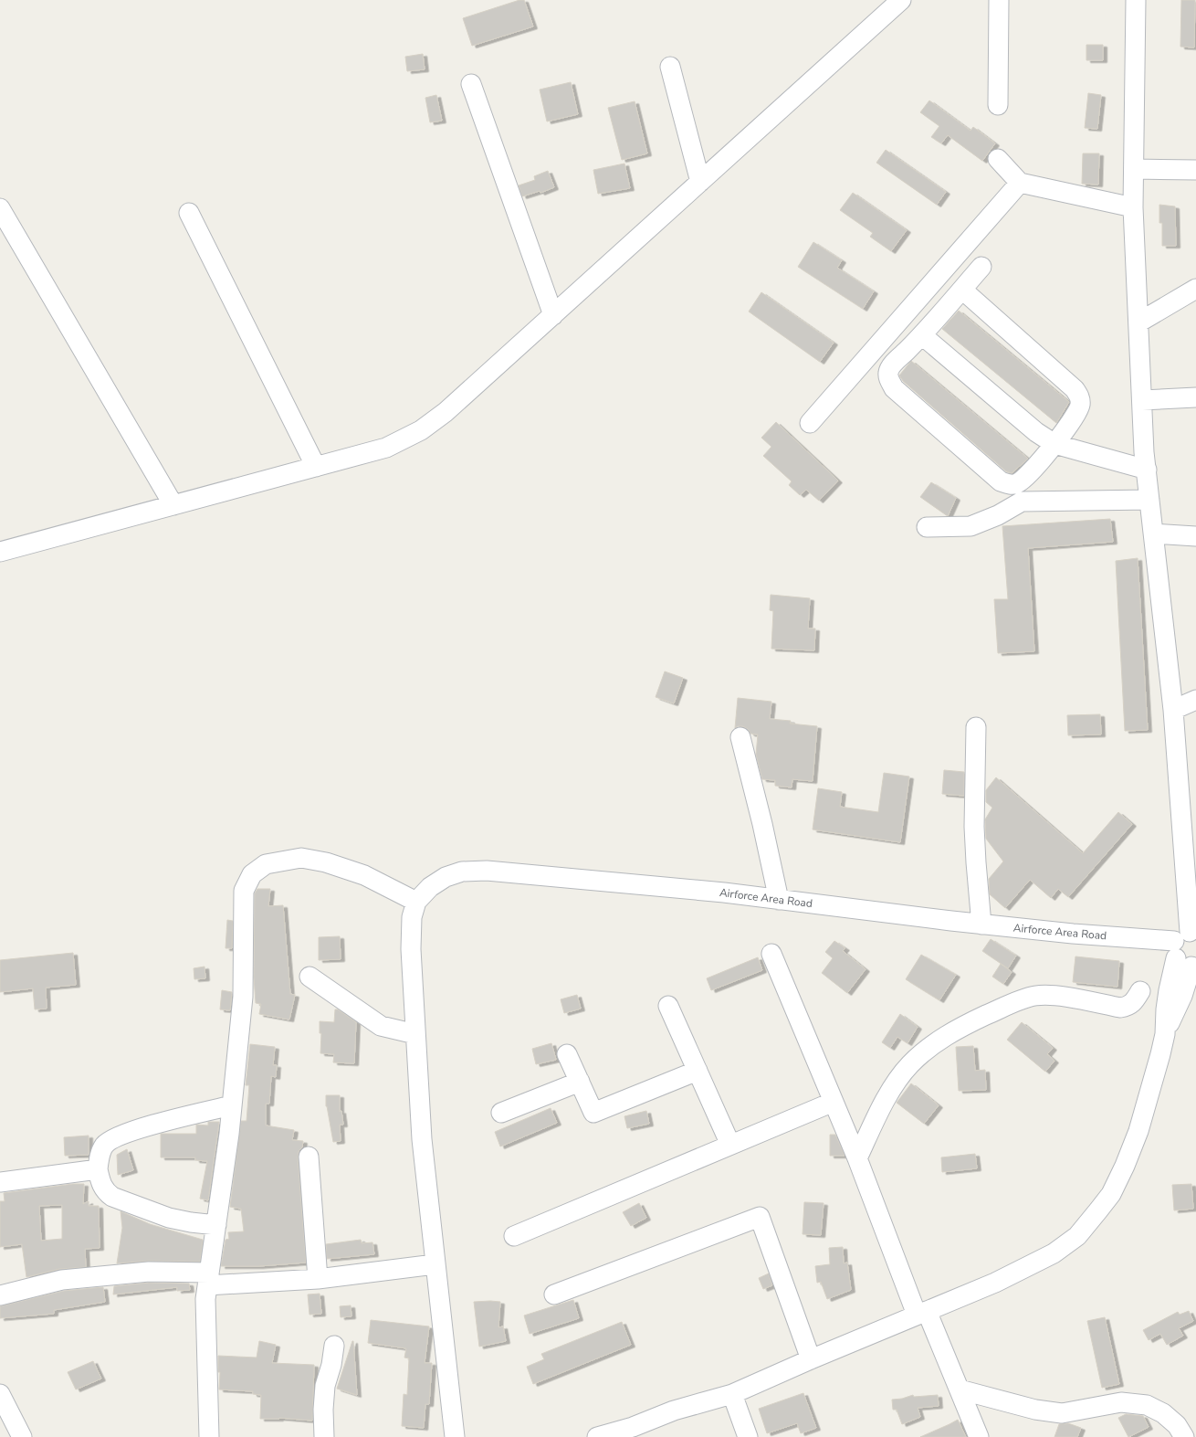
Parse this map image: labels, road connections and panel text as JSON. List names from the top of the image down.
{
  "streets": {
    "street": ["Airforce Area Road"]
  }
}
